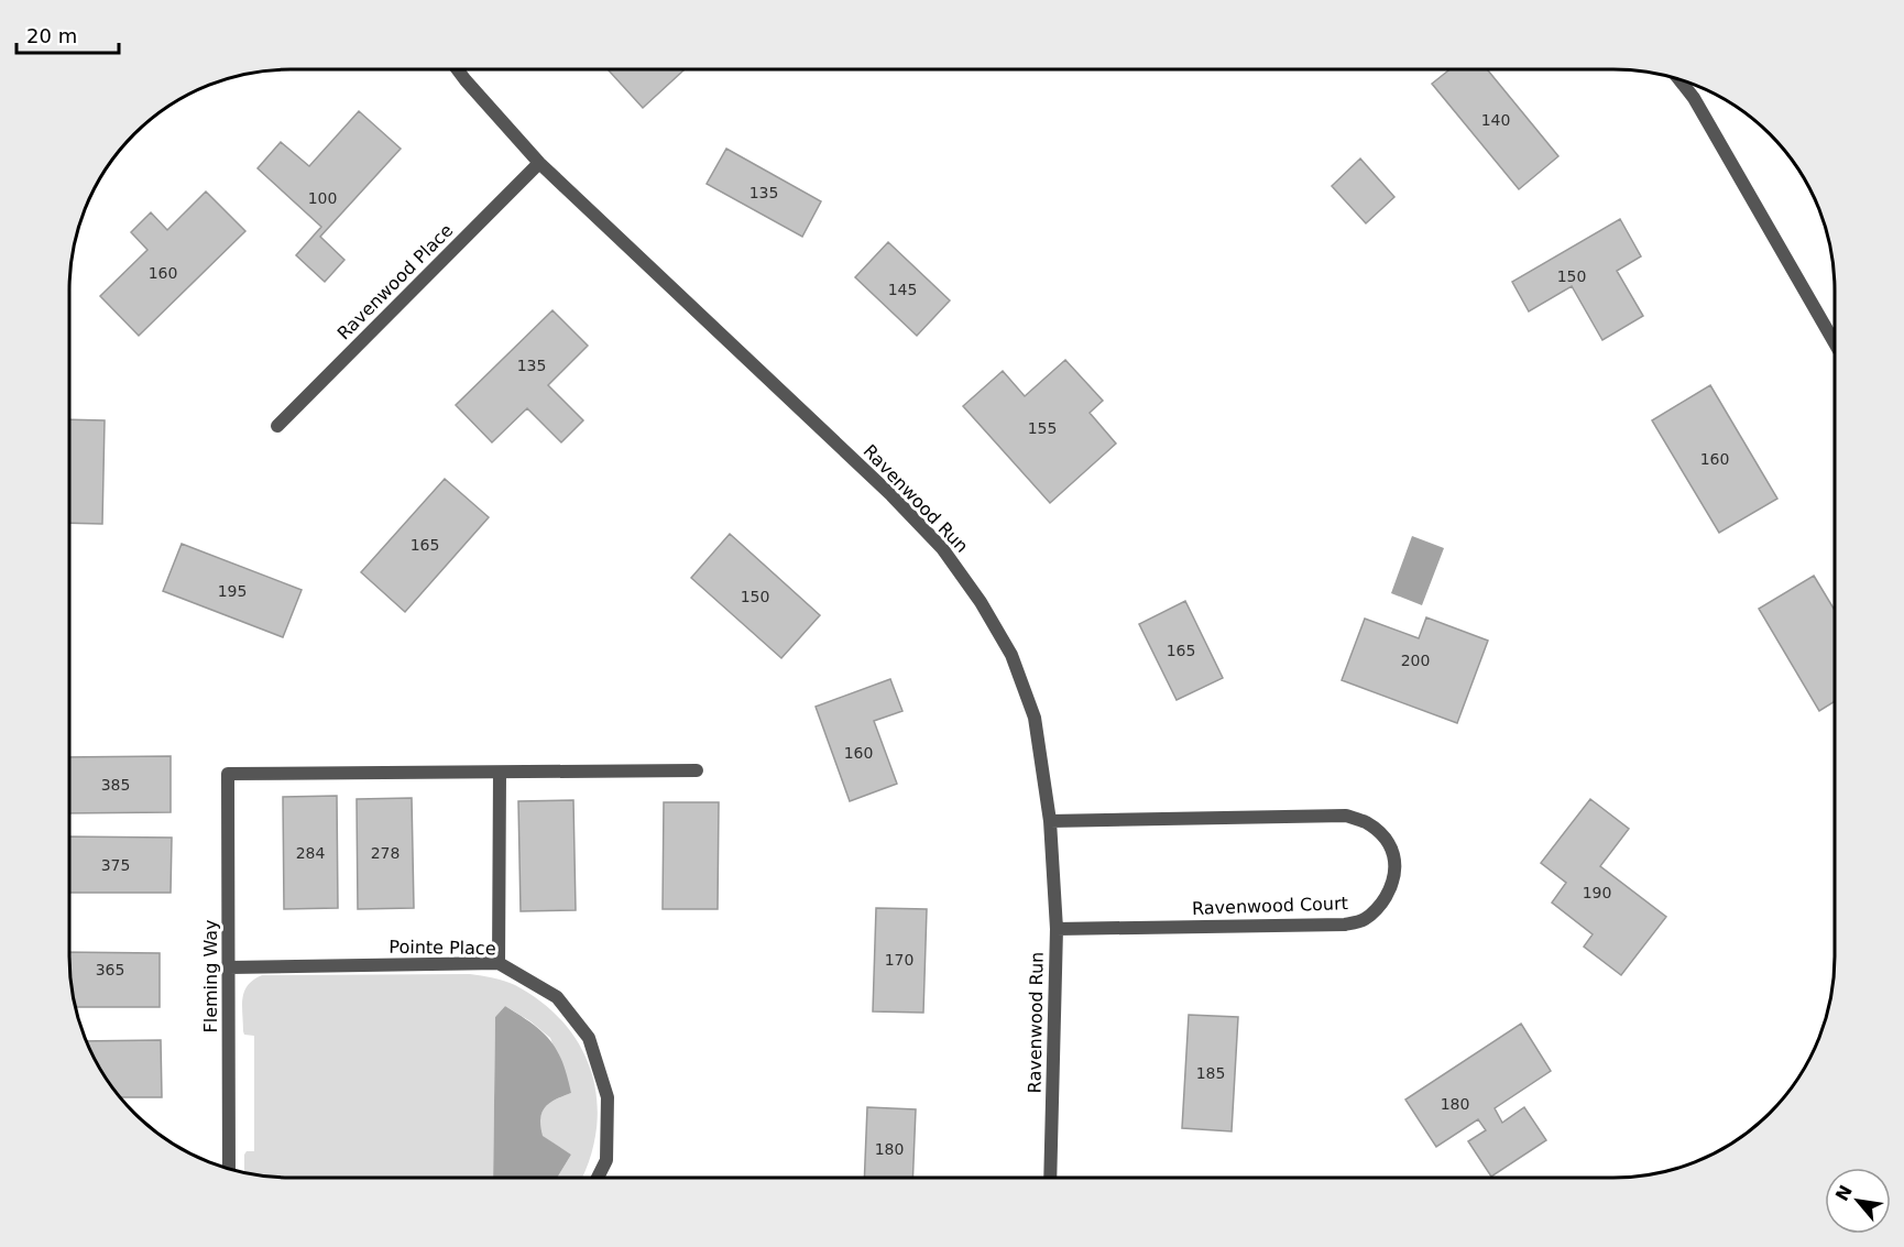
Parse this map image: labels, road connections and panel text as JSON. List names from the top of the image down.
{
  "streets": {
    "street": [
      "Ravenwood Place",
      "Ravenwood Run",
      "Ravenwood Court",
      "Pointe Place",
      "Fleming Way"
    ]
  },
  "crossings": [
    ["Ravenwood Place", "Ravenwood Run"],
    ["Ravenwood Run", "Ravenwood Court"],
    ["Pointe Place", "Fleming Way"]
  ],
  "house_numbers": [
    "140",
    "135",
    "100",
    "160",
    "150",
    "145",
    "135",
    "155",
    "160",
    "165",
    "195",
    "150",
    "165",
    "200",
    "160",
    "385",
    "284",
    "278",
    "375",
    "190",
    "170",
    "365",
    "185",
    "180",
    "180"
  ],
  "scale_bar": "20 m",
  "north": "top left"
}
